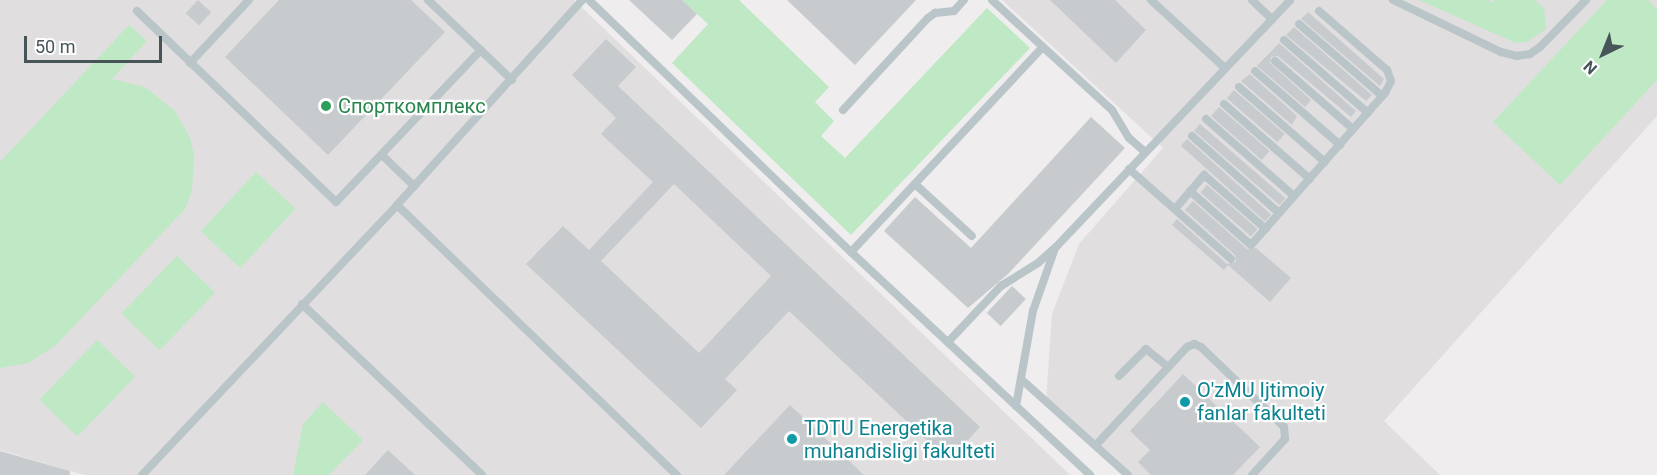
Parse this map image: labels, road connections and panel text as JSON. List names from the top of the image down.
{
  "places": ["Спорткомплекс", "O'zMU Ijtimoiy fanlar fakulteti", "TDTU Energetika muhandisligi fakulteti"],
  "scale_bar": "50 m",
  "north": "bottom left"
}
